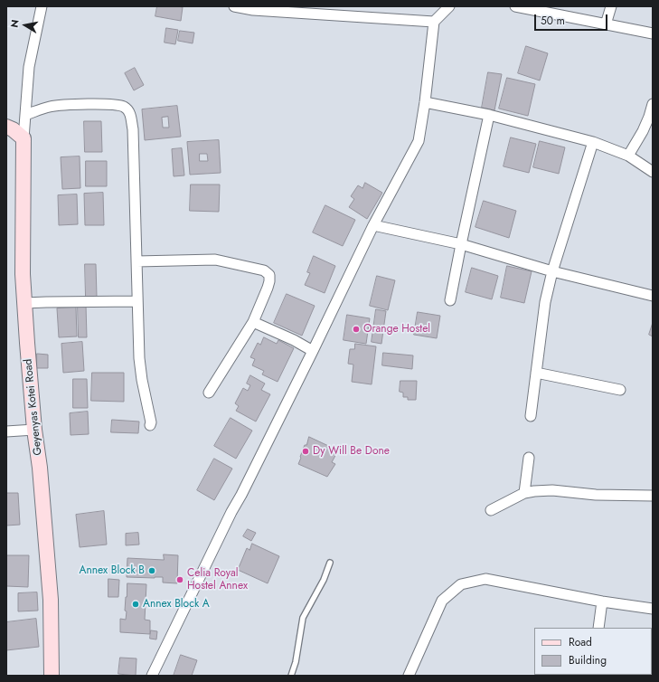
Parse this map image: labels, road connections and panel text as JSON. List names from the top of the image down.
{
  "streets": {
    "street": ["Geyenyas Kotei Road"]
  },
  "places": [
    "Orange Hostel",
    "Dy Will Be Done",
    "Annex Block B",
    "Celia Royal Hostel Annex",
    "Annex Block A"
  ],
  "legend": ["Road", "Building"],
  "scale_bar": "50 m",
  "north": "left"
}
